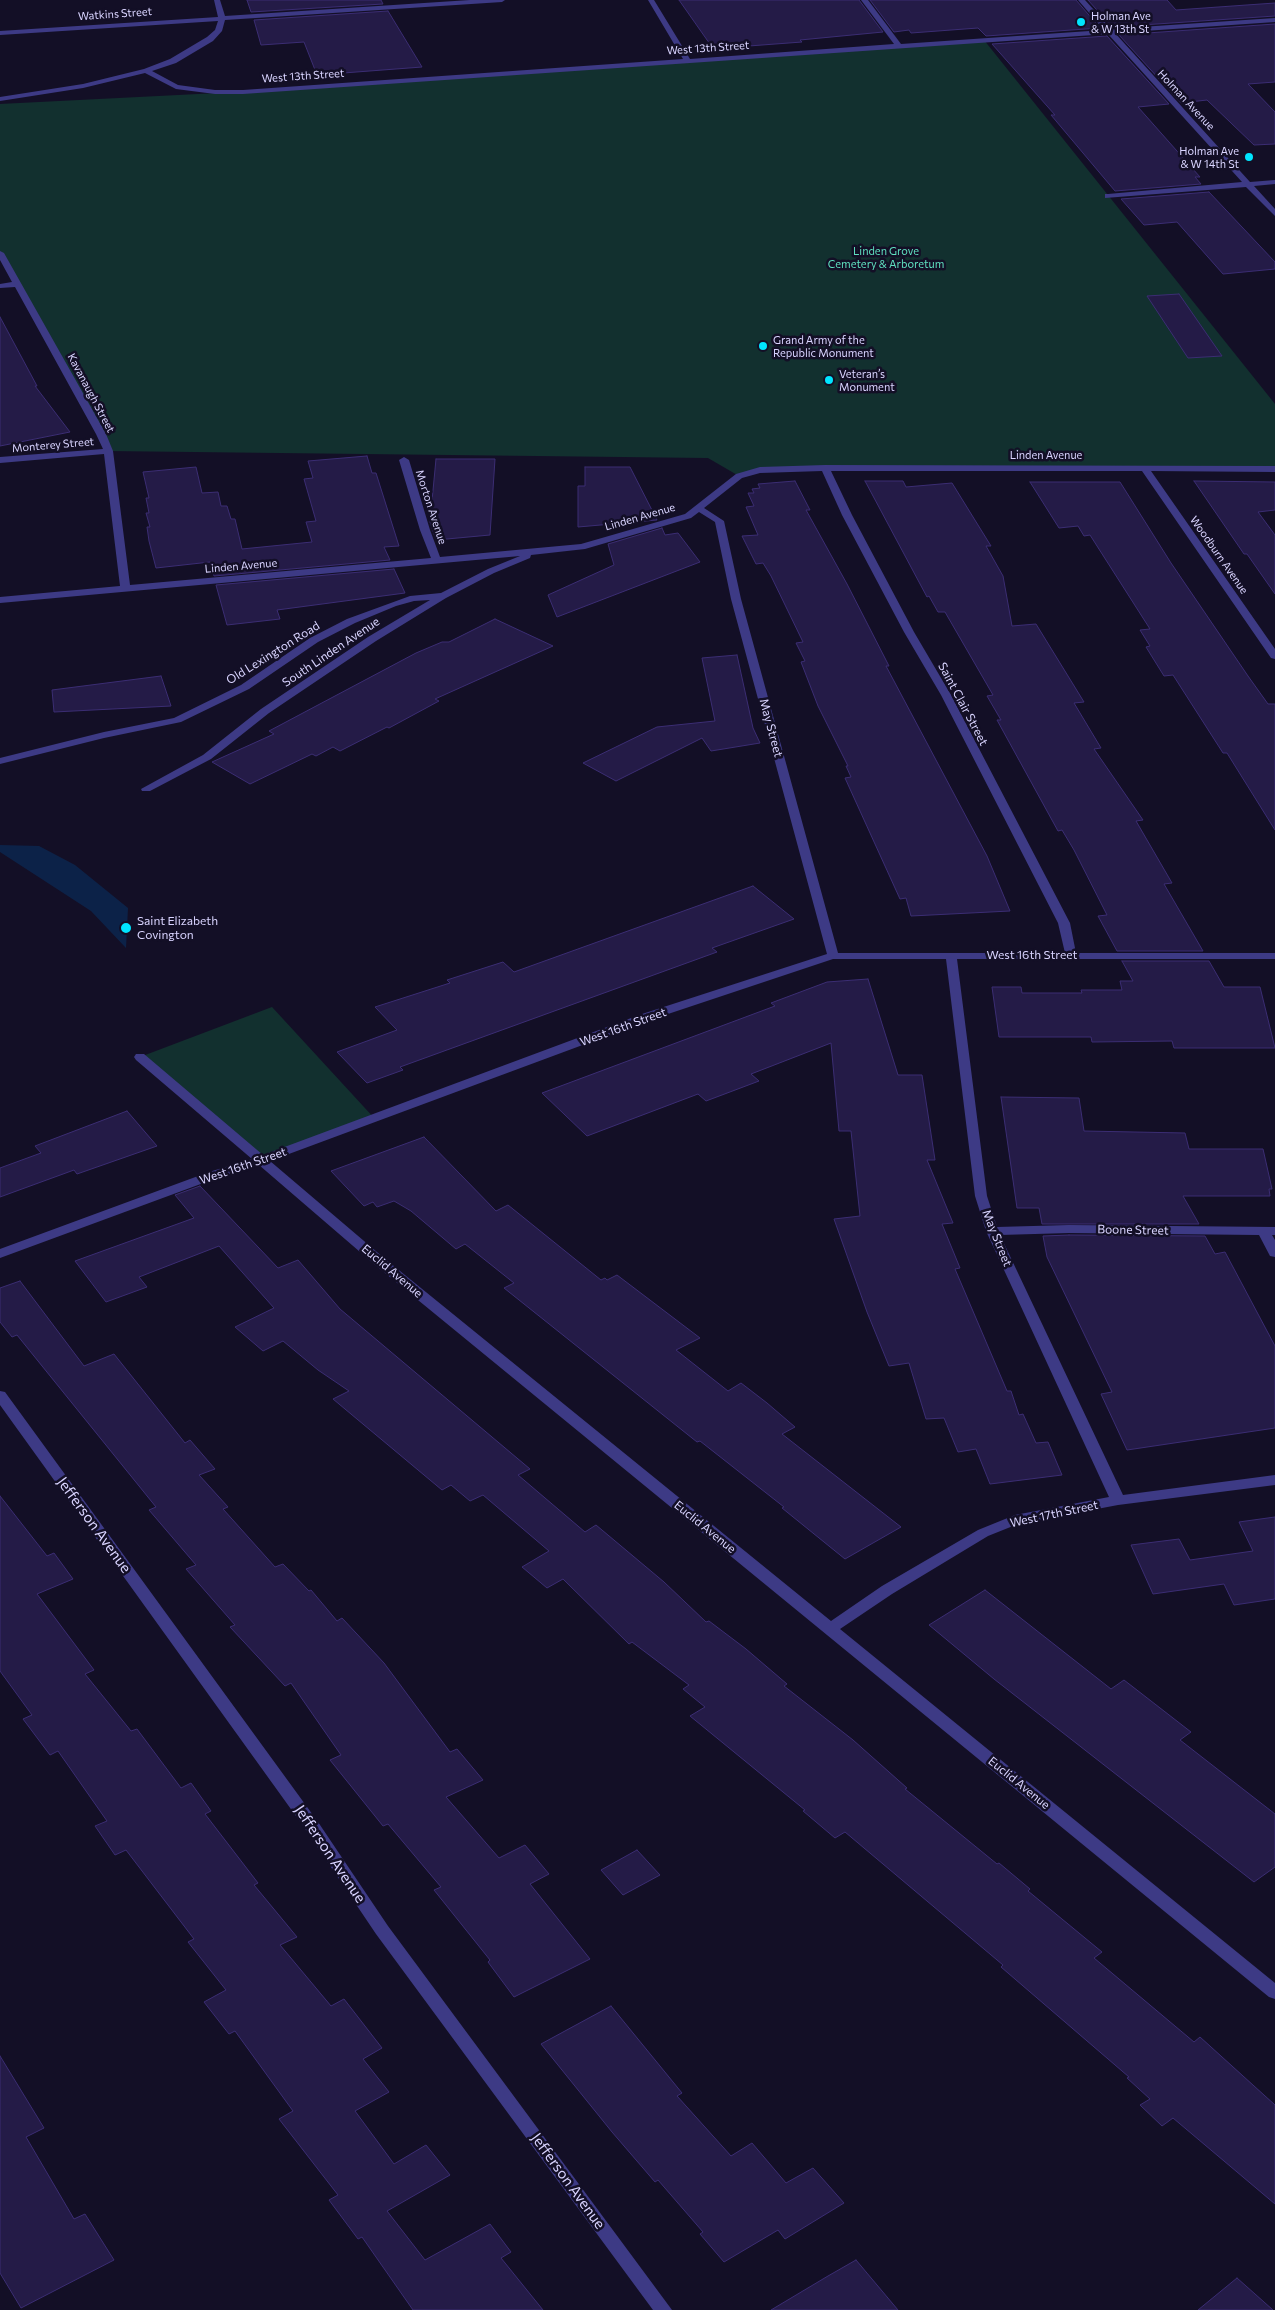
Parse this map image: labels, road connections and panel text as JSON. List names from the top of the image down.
{
  "streets": {
    "street": [
      "Watkins Street",
      "West 13th Street",
      "Holman Avenue",
      "Kavanaugh Street",
      "Monterey Street",
      "Linden Avenue",
      "Morton Avenue",
      "Woodburn Avenue",
      "South Linden Avenue",
      "Old Lexington Road",
      "Saint Clair Street",
      "May Street",
      "West 16th Street",
      "Boone Street",
      "Euclid Avenue",
      "West 17th Street",
      "Jefferson Avenue"
    ]
  },
  "crossings": [
    ["West 13th Street", "Holman Avenue"],
    ["Kavanaugh Street", "Monterey Street"],
    ["Kavanaugh Street", "Linden Avenue"],
    ["Linden Avenue", "Morton Avenue"],
    ["Linden Avenue", "Woodburn Avenue"],
    ["Linden Avenue", "South Linden Avenue"],
    ["Linden Avenue", "Saint Clair Street"],
    ["Linden Avenue", "May Street"],
    ["South Linden Avenue", "Old Lexington Road"],
    ["Saint Clair Street", "West 16th Street"],
    ["May Street", "West 16th Street"],
    ["May Street", "Boone Street"],
    ["May Street", "West 17th Street"],
    ["West 16th Street", "Euclid Avenue"],
    ["Euclid Avenue", "West 17th Street"]
  ],
  "parks": ["Linden Grove Cemetery & Arboretum"],
  "places": [
    "Holman Ave & W 13th St",
    "Holman Ave & W 14th St",
    "Grand Army of the Republic Monument",
    "Veteran’s Monument",
    "Saint Elizabeth Covington"
  ]
}
